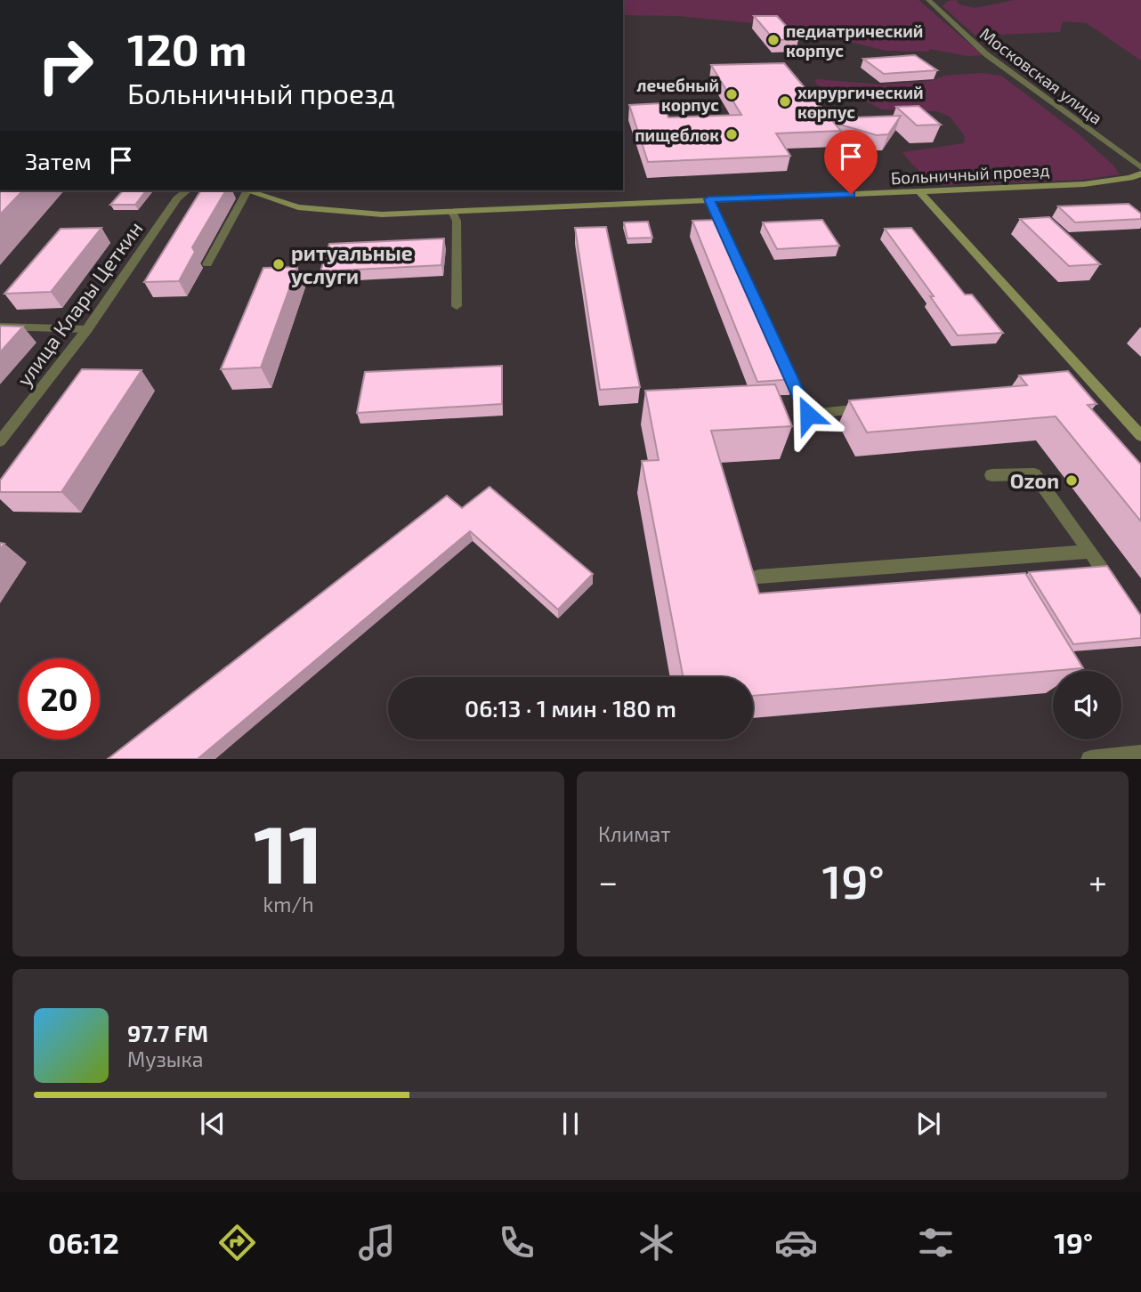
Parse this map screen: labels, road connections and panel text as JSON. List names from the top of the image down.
{
  "streets": {
    "street": ["Московская улица", "Больничный проезд", "улица Клары Цеткин"]
  },
  "places": [
    "педиатрический корпус",
    "лечебный корпус",
    "хирургический корпус",
    "пищеблок",
    "ритуальные услуги",
    "Ozon"
  ],
  "page": {
    "turn": ["120 m", "Больничный проезд"],
    "then": "Затем",
    "limit": "20",
    "trip": "06:13 · 1 мин · 180 m",
    "tile": [
      ["11", "km/h"],
      "Климат"
    ],
    "heat": ["−", "19°", "+"],
    "song": ["97.7 FM", "Музыка"],
    "tabs": ["06:12", "19°"]
  }
}
